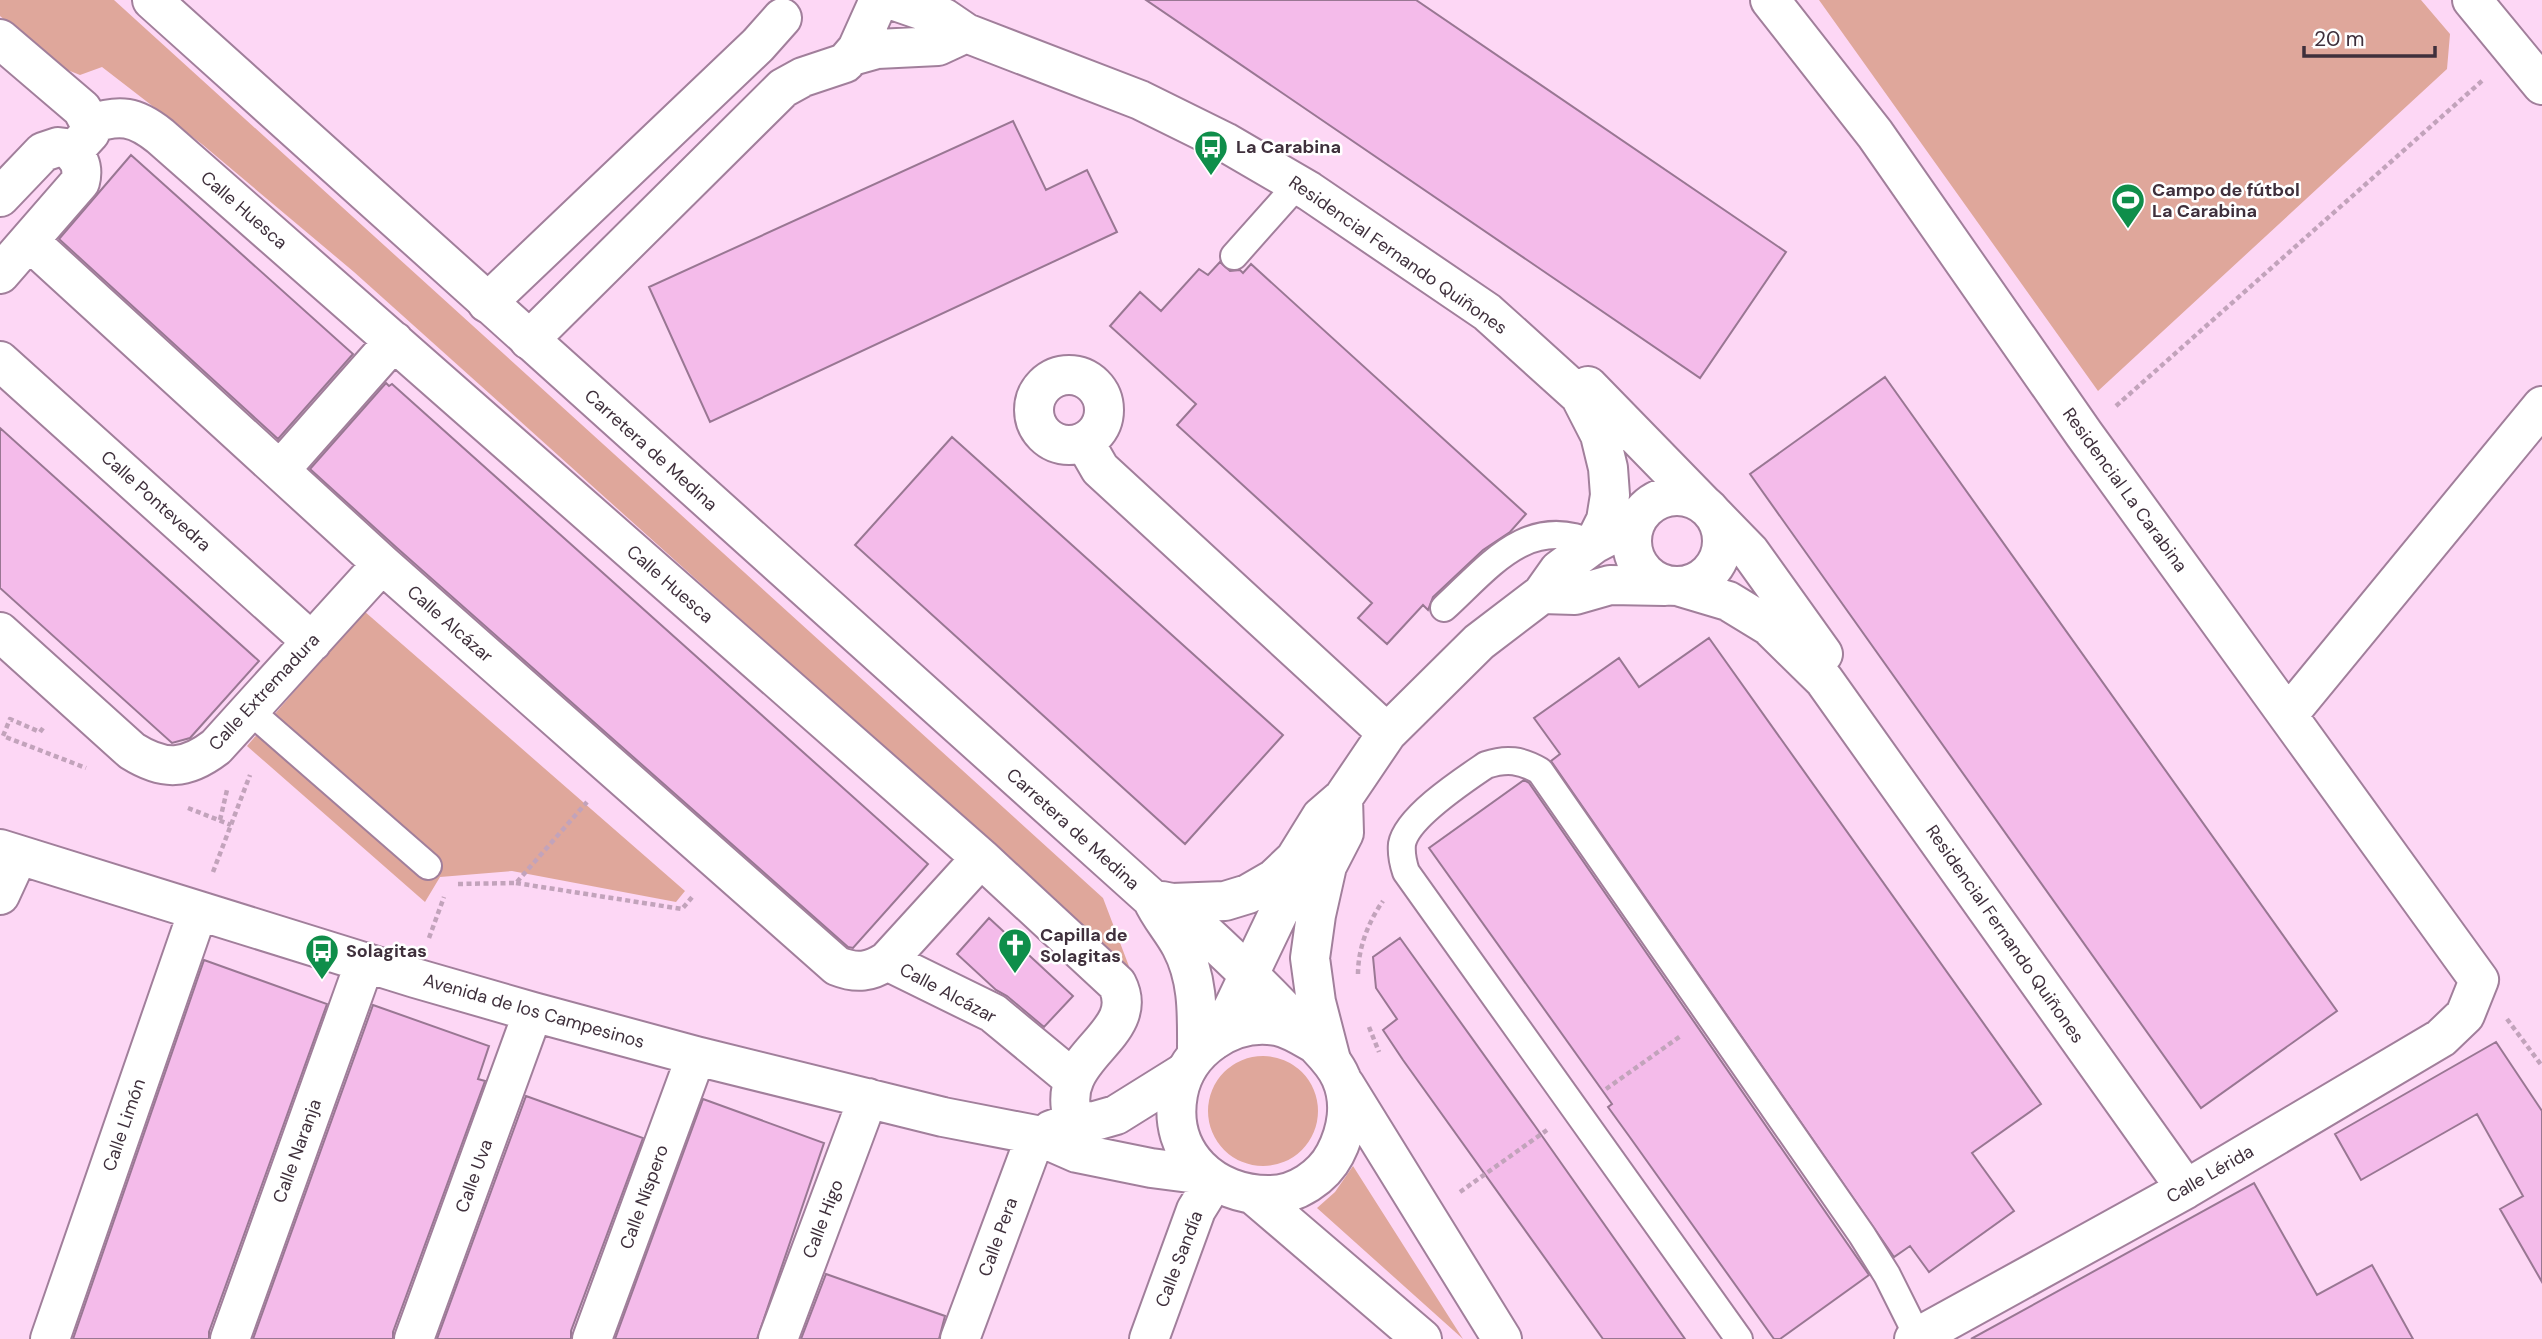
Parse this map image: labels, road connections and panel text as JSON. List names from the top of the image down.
{
  "streets": {
    "street": [
      "Calle Huesca",
      "Residencial Fernando Quiñones",
      "Carretera de Medina",
      "Residencial La Carabina",
      "Calle Pontevedra",
      "Calle Alcázar",
      "Calle Extremadura",
      "Avenida de los Campesinos",
      "Calle Limón",
      "Calle Naranja",
      "Calle Lérida",
      "Calle Uva",
      "Calle Níspero",
      "Calle Higo",
      "Calle Pera",
      "Calle Sandía"
    ]
  },
  "crossings": [
    ["Calle Huesca", "Calle Alcázar"],
    ["Residencial Fernando Quiñones", "Calle Lérida"],
    ["Carretera de Medina", "Avenida de los Campesinos"],
    ["Carretera de Medina", "Calle Sandía"],
    ["Residencial La Carabina", "Calle Lérida"],
    ["Calle Pontevedra", "Calle Extremadura"],
    ["Calle Alcázar", "Calle Extremadura"],
    ["Avenida de los Campesinos", "Calle Limón"],
    ["Avenida de los Campesinos", "Calle Naranja"],
    ["Avenida de los Campesinos", "Calle Uva"],
    ["Avenida de los Campesinos", "Calle Níspero"],
    ["Avenida de los Campesinos", "Calle Higo"],
    ["Avenida de los Campesinos", "Calle Pera"],
    ["Avenida de los Campesinos", "Calle Sandía"]
  ],
  "places": {
    "bus stop": ["La Carabina", "Solagitas"],
    "sports": ["Campo de fútbol La Carabina"],
    "church": ["Capilla de Solagitas"]
  },
  "scale_bar": "20 m"
}
